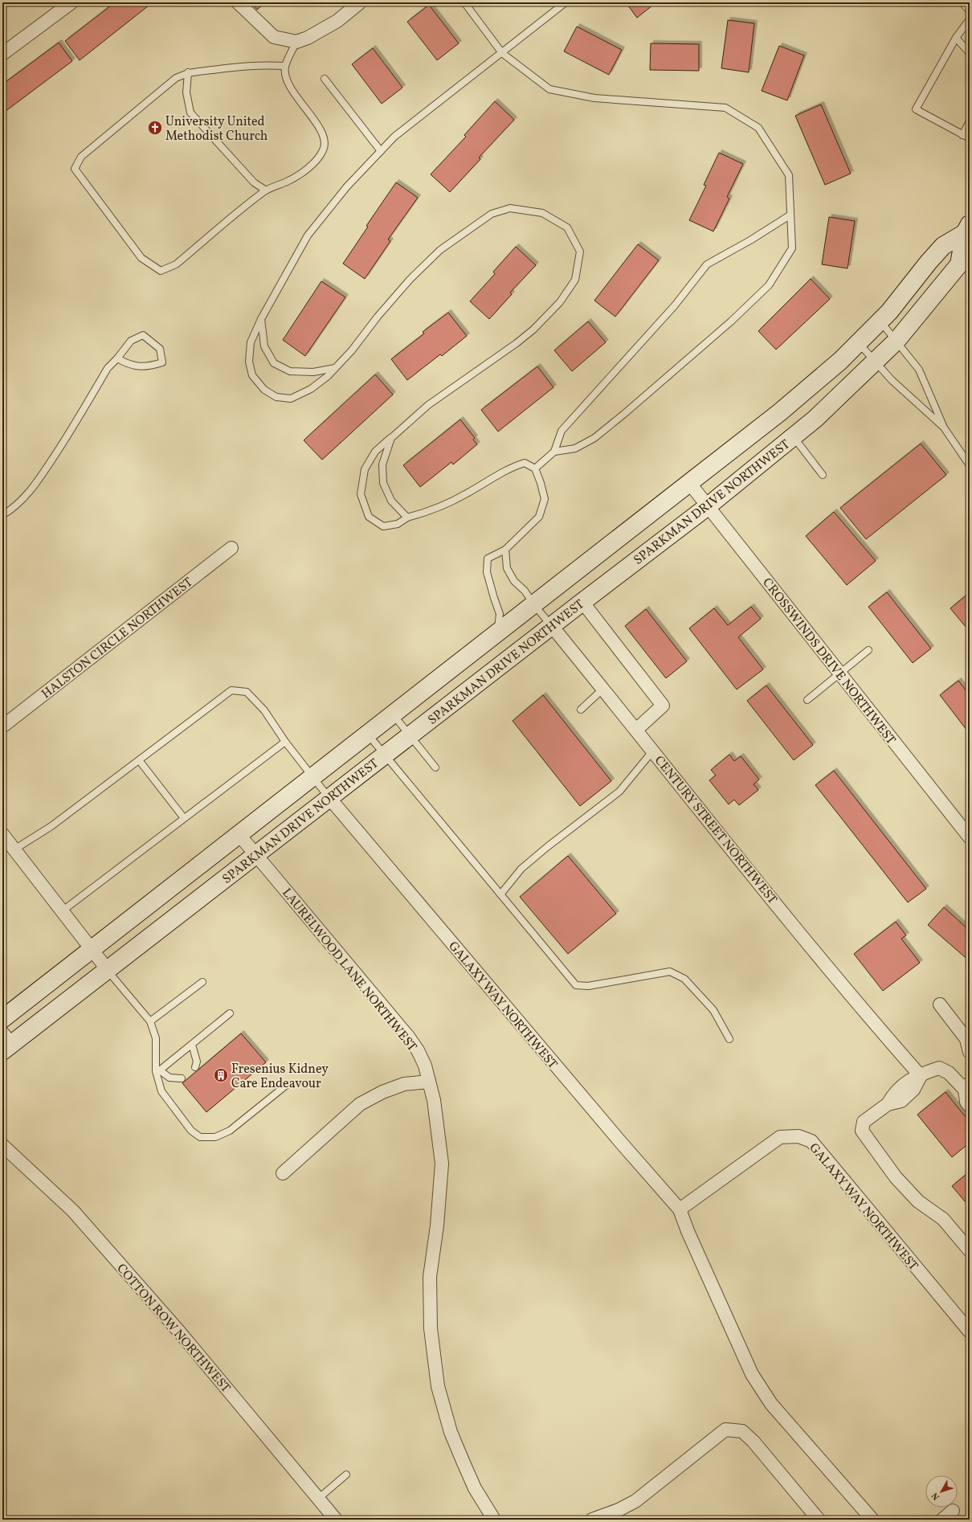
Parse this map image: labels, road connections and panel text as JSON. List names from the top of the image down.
{
  "streets": {
    "main road": ["SPARKMAN DRIVE NORTHWEST"],
    "street": [
      "HALSTON CIRCLE NORTHWEST",
      "CROSSWINDS DRIVE NORTHWEST",
      "CENTURY STREET NORTHWEST",
      "LAURELWOOD LANE NORTHWEST",
      "GALAXY WAY NORTHWEST",
      "COTTON ROW NORTHWEST"
    ]
  },
  "crossings": [
    ["SPARKMAN DRIVE NORTHWEST", "CROSSWINDS DRIVE NORTHWEST"],
    ["SPARKMAN DRIVE NORTHWEST", "CENTURY STREET NORTHWEST"],
    ["SPARKMAN DRIVE NORTHWEST", "LAURELWOOD LANE NORTHWEST"],
    ["SPARKMAN DRIVE NORTHWEST", "GALAXY WAY NORTHWEST"]
  ],
  "places": {
    "church": ["University United Methodist Church"],
    "building": ["Fresenius Kidney Care Endeavour"]
  },
  "north": "bottom left"
}
